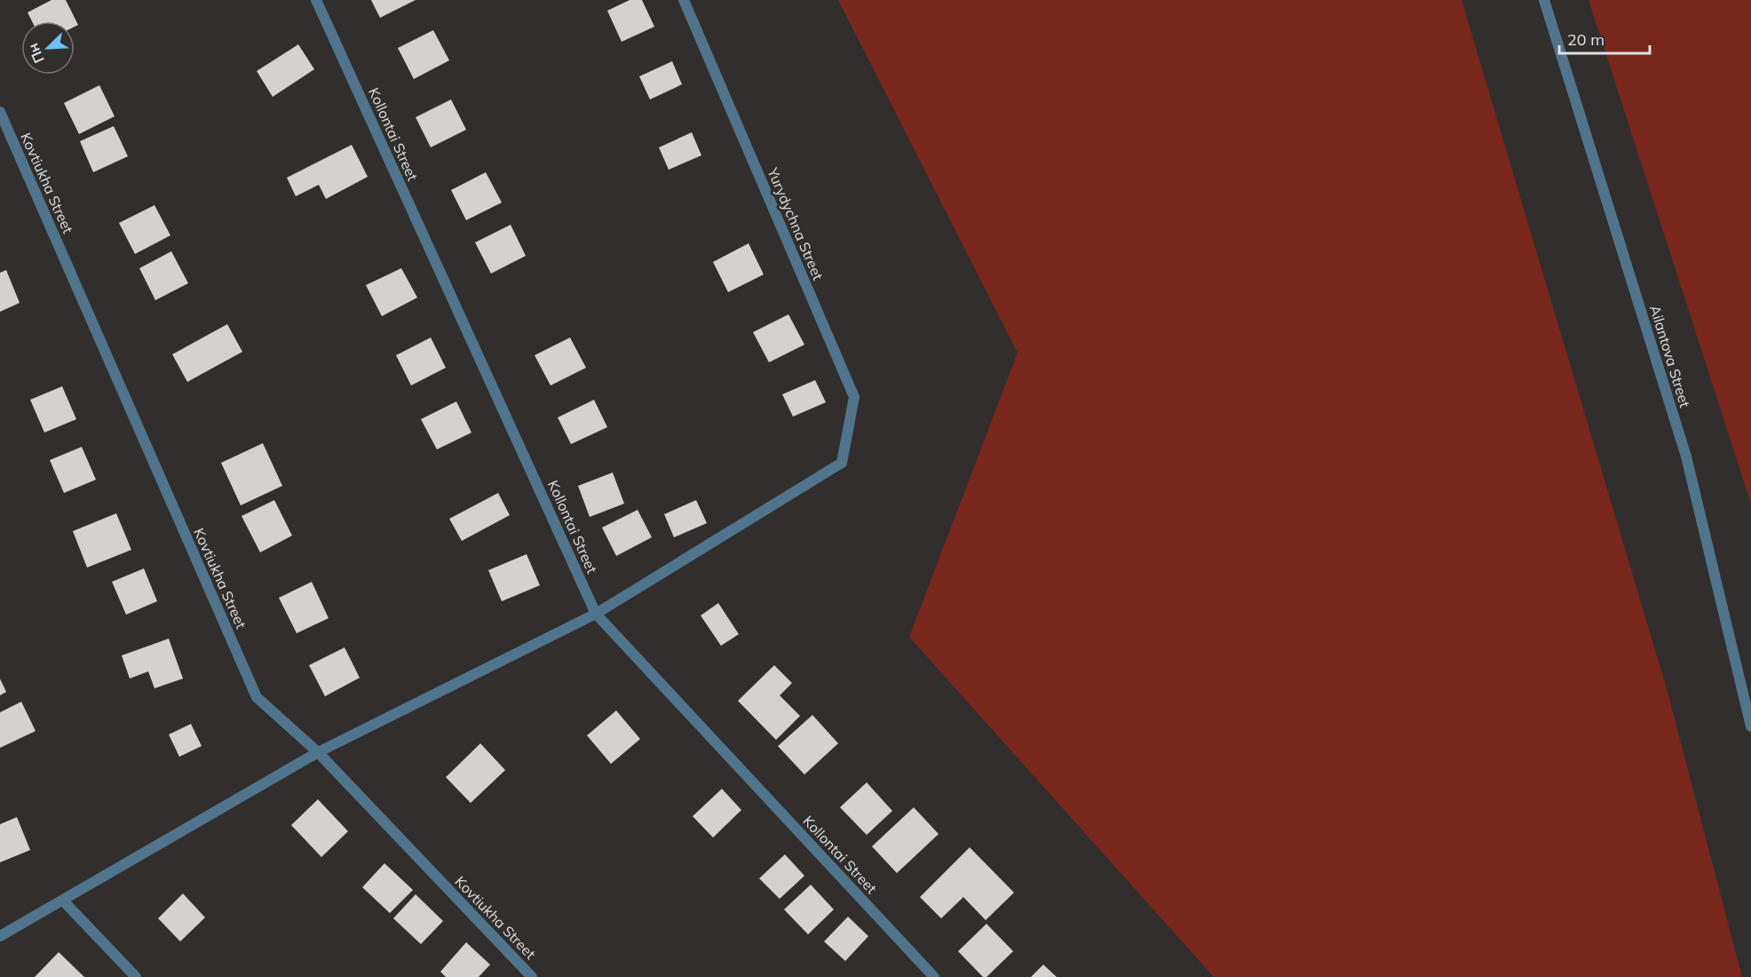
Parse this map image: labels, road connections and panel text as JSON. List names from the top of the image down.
{
  "streets": {
    "street": [
      "Kollontai Street",
      "Kovtiukha Street",
      "Yurydychna Street",
      "Ailantova Street"
    ]
  },
  "crossings": [
    ["Kollontai Street", "Yurydychna Street"]
  ],
  "scale_bar": "20 m",
  "north": "bottom left"
}
